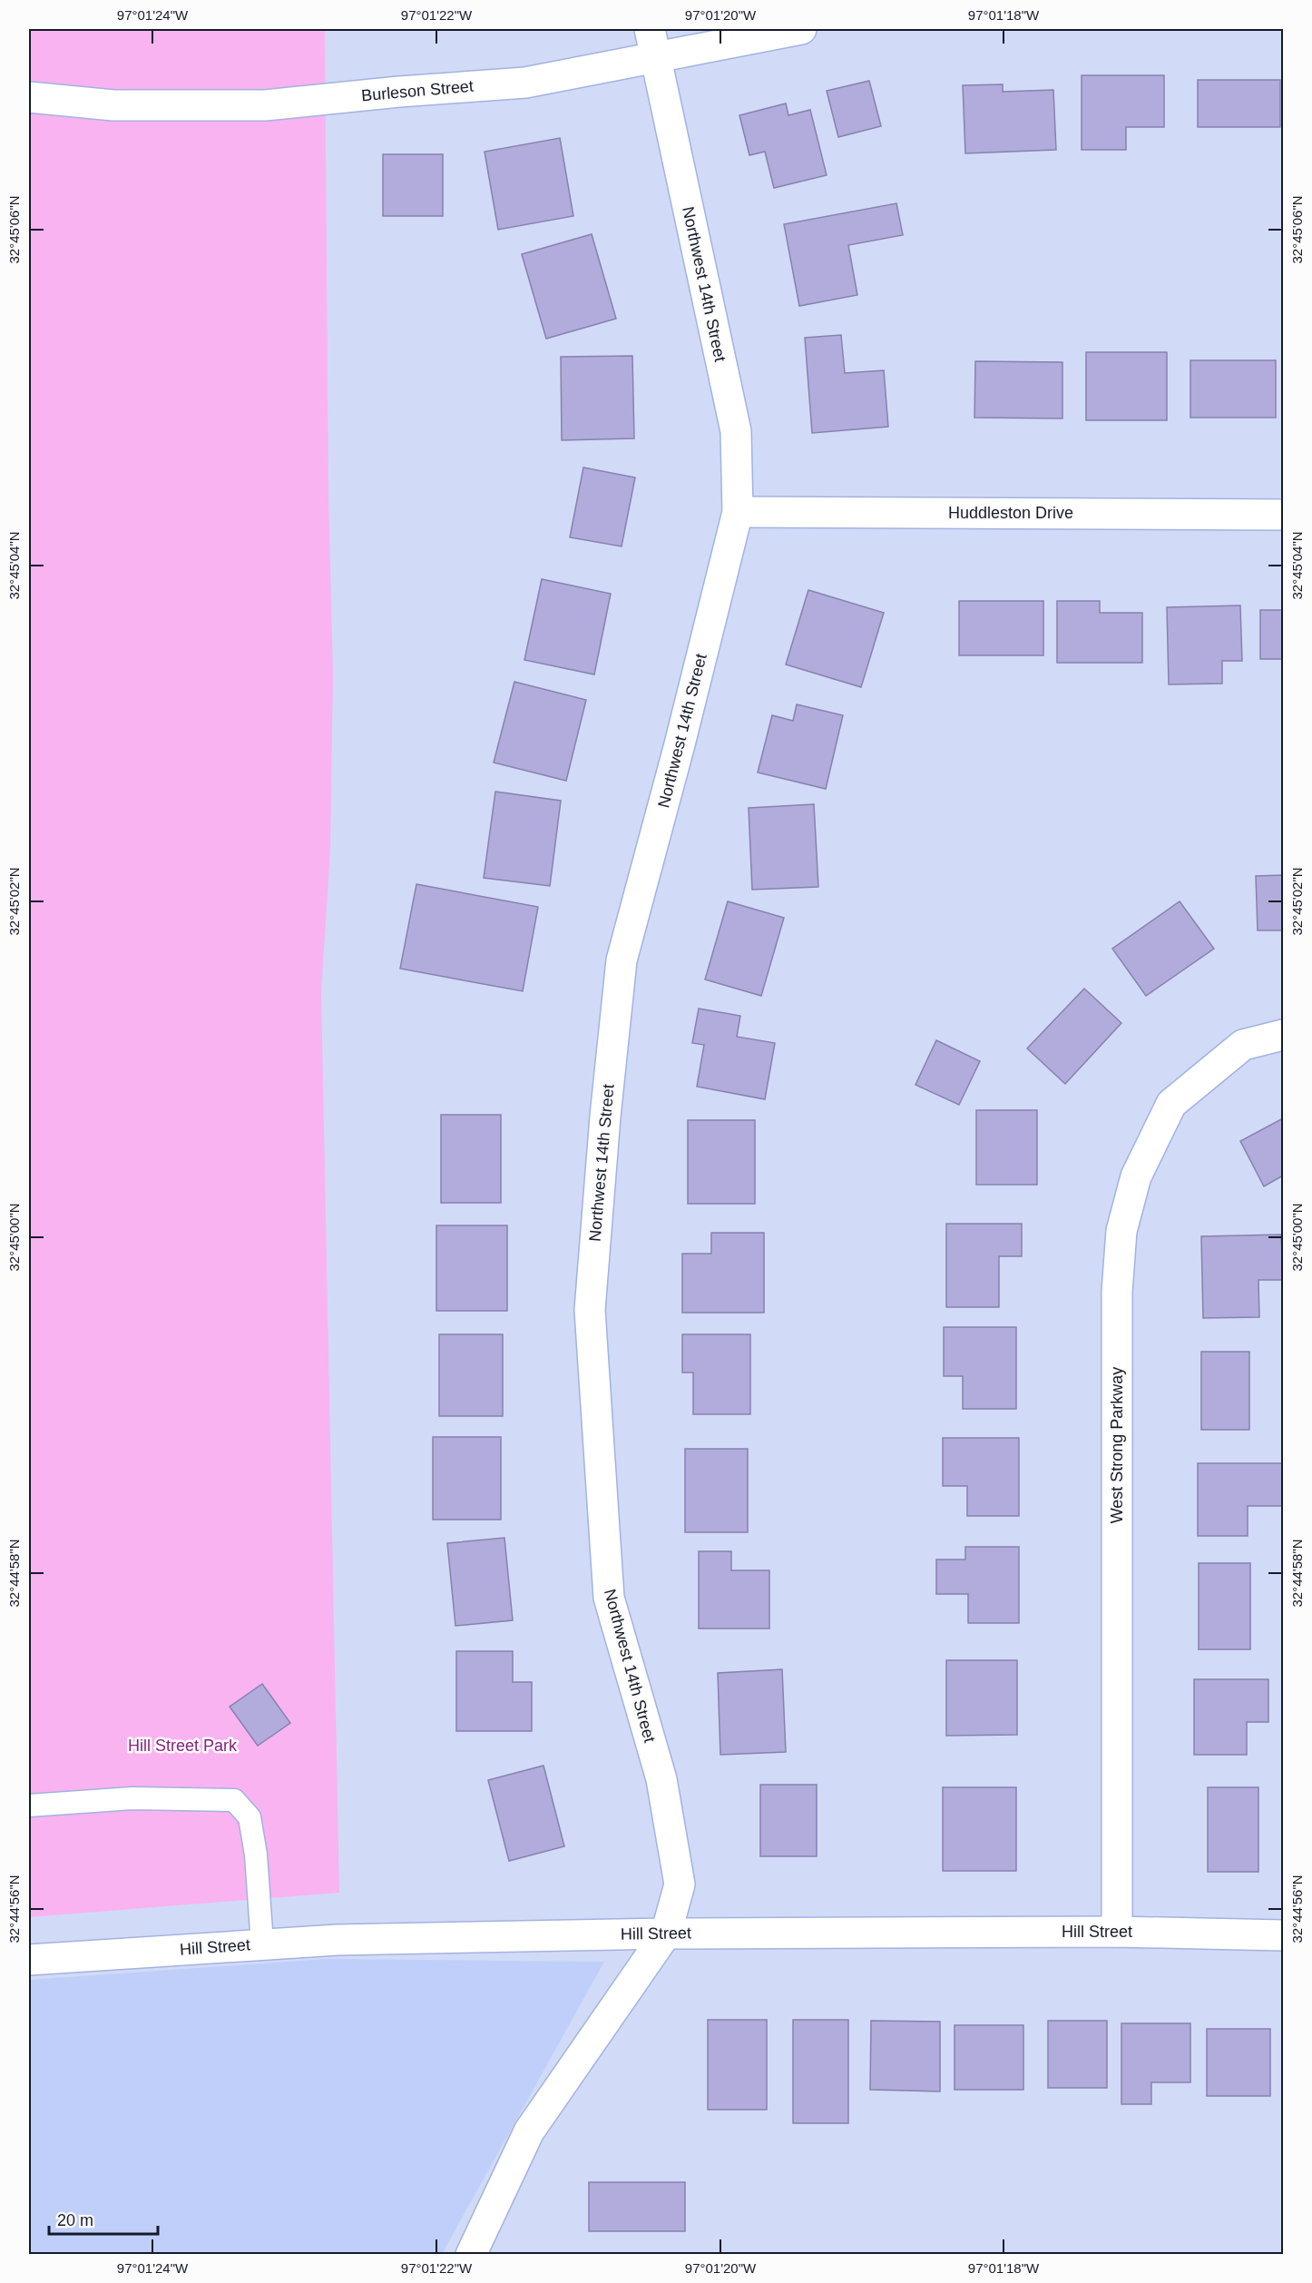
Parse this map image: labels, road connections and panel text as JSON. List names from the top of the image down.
{
  "streets": {
    "street": [
      "Burleson Street",
      "Northwest 14th Street",
      "Huddleston Drive",
      "West Strong Parkway",
      "Hill Street"
    ]
  },
  "crossings": [
    ["Burleson Street", "Northwest 14th Street"],
    ["Northwest 14th Street", "Huddleston Drive"],
    ["Northwest 14th Street", "Hill Street"],
    ["West Strong Parkway", "Hill Street"]
  ],
  "parks": ["Hill Street Park"],
  "scale_bar": "20 m",
  "coordinates": [
    "97°01'24\"W",
    "97°01'22\"W",
    "97°01'20\"W",
    "97°01'18\"W",
    "32°45'06\"N",
    "32°45'04\"N",
    "32°45'02\"N",
    "32°45'00\"N",
    "32°44'58\"N",
    "32°44'56\"N"
  ]
}
